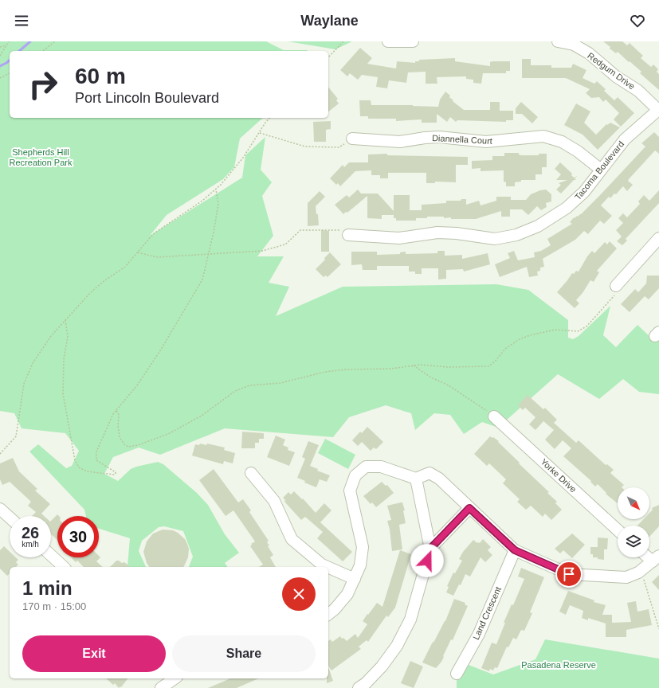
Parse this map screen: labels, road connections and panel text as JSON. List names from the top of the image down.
{
  "streets": {
    "street": [
      "Redgum Drive",
      "Diannella Court",
      "Tacoma Boulevard",
      "Yorke Drive",
      "Land Crescent"
    ]
  },
  "crossings": [
    ["Redgum Drive", "Tacoma Boulevard"],
    ["Diannella Court", "Tacoma Boulevard"]
  ],
  "parks": ["Shepherds Hill Recreation Park", "Pasadena Reserve"],
  "north": "bottom right",
  "page": {
    "header": "Waylane",
    "turn": ["60 m", "Port Lincoln Boulevard"],
    "speed": "26 km/h",
    "limit": "30",
    "heading": ["1 min", "170 m · 15:00"],
    "buttons": ["Exit", "Share"]
  }
}
